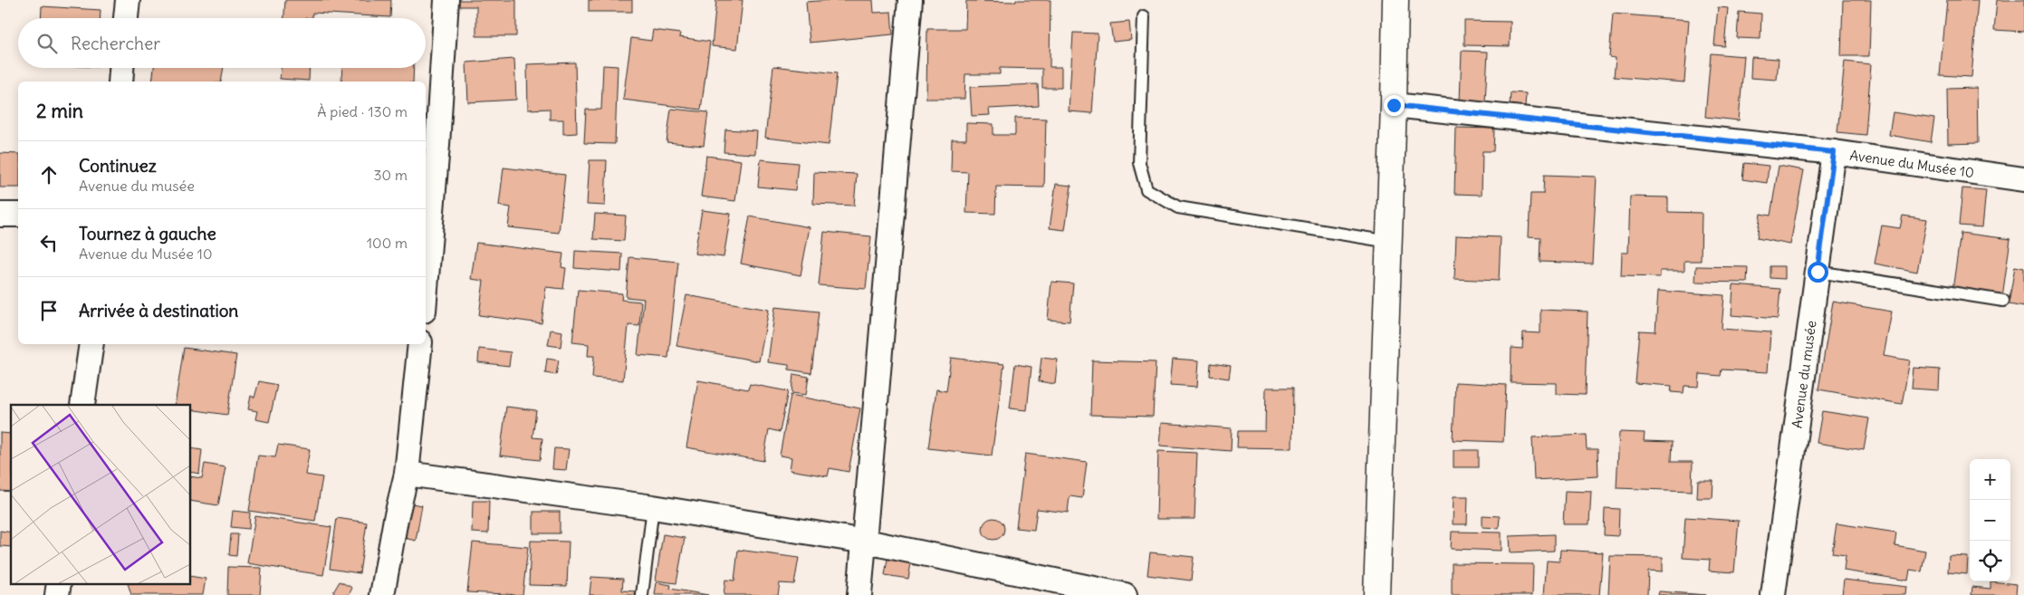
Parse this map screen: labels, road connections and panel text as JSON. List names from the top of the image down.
{
  "streets": {
    "street": ["Avenue du Musée 10", "Avenue du musée"]
  },
  "crossings": [
    ["Avenue du Musée 10", "Avenue du musée"]
  ],
  "page": {
    "search": "Rechercher",
    "heading": ["2 min", "À pied · 130 m"],
    "list": [
      ["Continuez", "Avenue du musée", "30 m"],
      ["Tournez à gauche", "Avenue du Musée 10", "100 m"],
      "Arrivée à destination"
    ],
    "map_buttons": ["+", "−"]
  }
}
